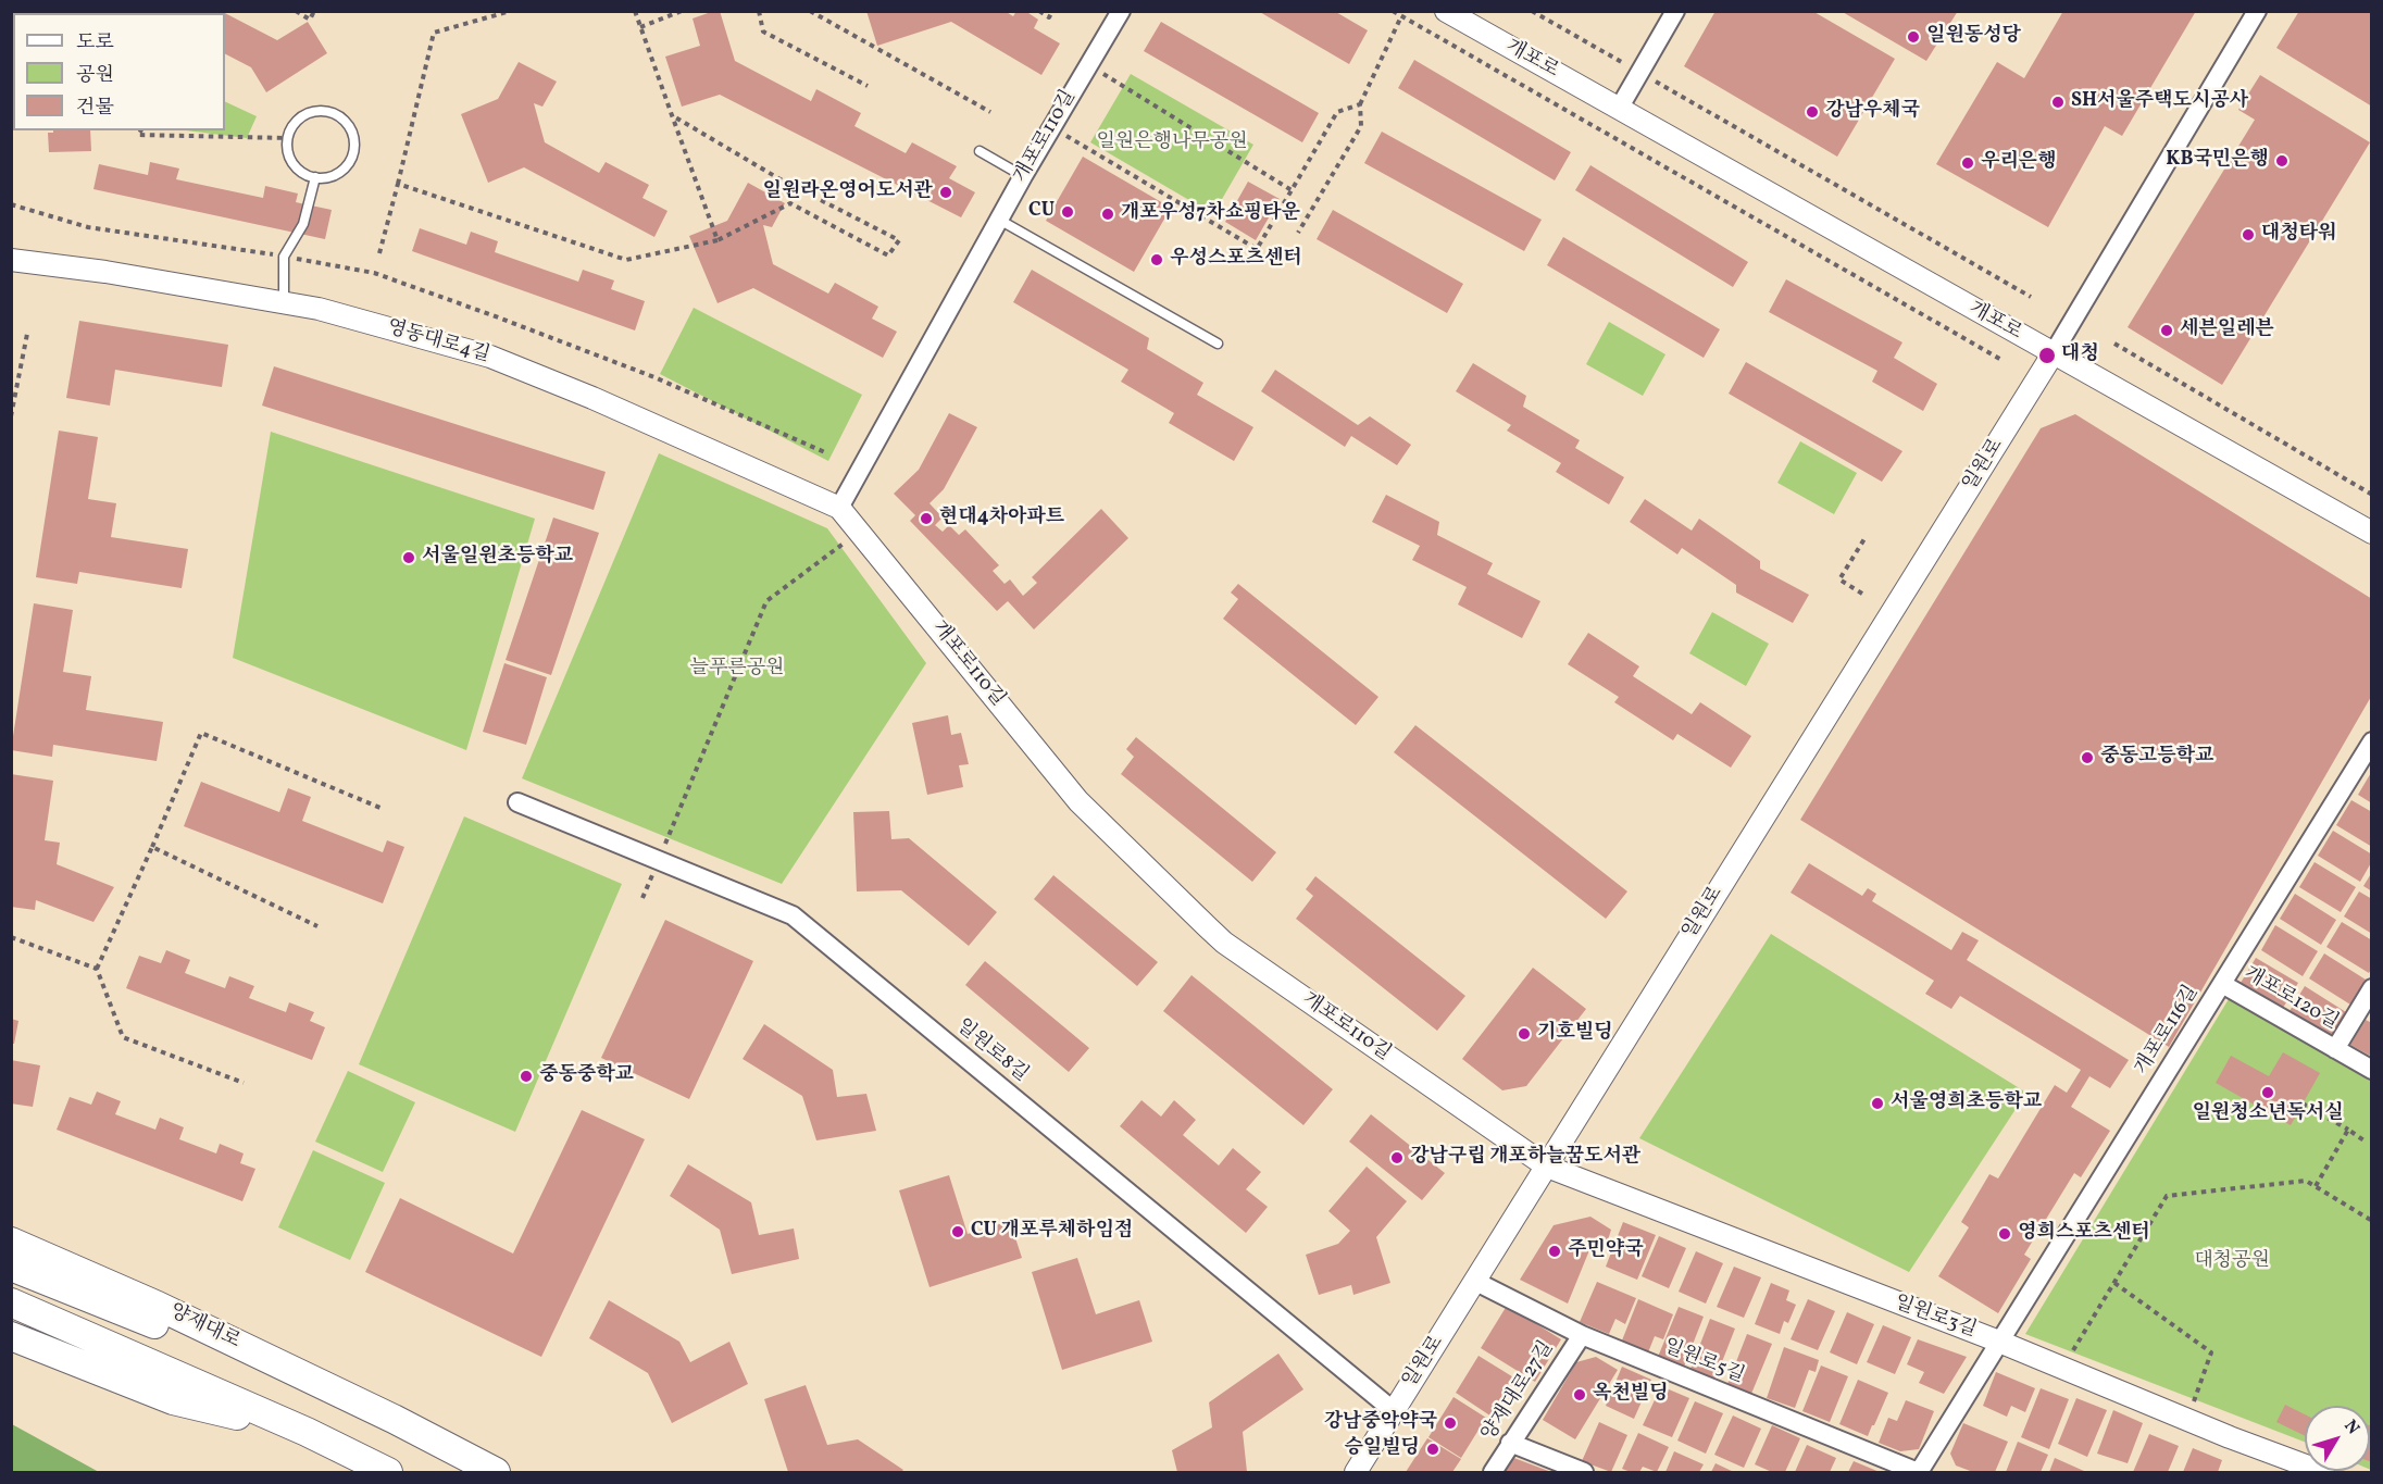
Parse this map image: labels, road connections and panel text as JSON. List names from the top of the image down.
{
  "streets": {
    "main road": ["양재대로"],
    "street": [
      "개포로",
      "개포로110길",
      "영동대로4길",
      "일원로",
      "개포로120길",
      "개포로116길",
      "일원로8길",
      "일원로3길",
      "일원로5길",
      "양재대로27길"
    ]
  },
  "crossings": [
    ["개포로", "일원로"],
    ["개포로110길", "영동대로4길"],
    ["개포로110길", "일원로"],
    ["개포로110길", "일원로3길"],
    ["일원로", "일원로8길"],
    ["일원로", "일원로3길"],
    ["일원로", "일원로5길"],
    ["개포로120길", "개포로116길"],
    ["개포로116길", "일원로3길"],
    ["개포로116길", "일원로5길"],
    ["일원로5길", "양재대로27길"]
  ],
  "parks": ["일원은행나무공원", "늘푸른공원", "대청공원"],
  "places": [
    "일원동성당",
    "SH서울주택도시공사",
    "강남우체국",
    "KB국민은행",
    "우리은행",
    "일원라온영어도서관",
    "CU",
    "개포우성7차쇼핑타운",
    "대청타워",
    "우성스포츠센터",
    "세븐일레븐",
    "대청",
    "현대4차아파트",
    "서울일원초등학교",
    "중동고등학교",
    "기호빌딩",
    "중동중학교",
    "일원청소년독서실",
    "서울영희초등학교",
    "강남구립 개포하늘꿈도서관",
    "CU 개포루체하임점",
    "영희스포츠센터",
    "주민약국",
    "옥천빌딩",
    "강남중악약국",
    "승일빌딩"
  ],
  "legend": ["도로", "공원", "건물"],
  "north": "top right"
}
